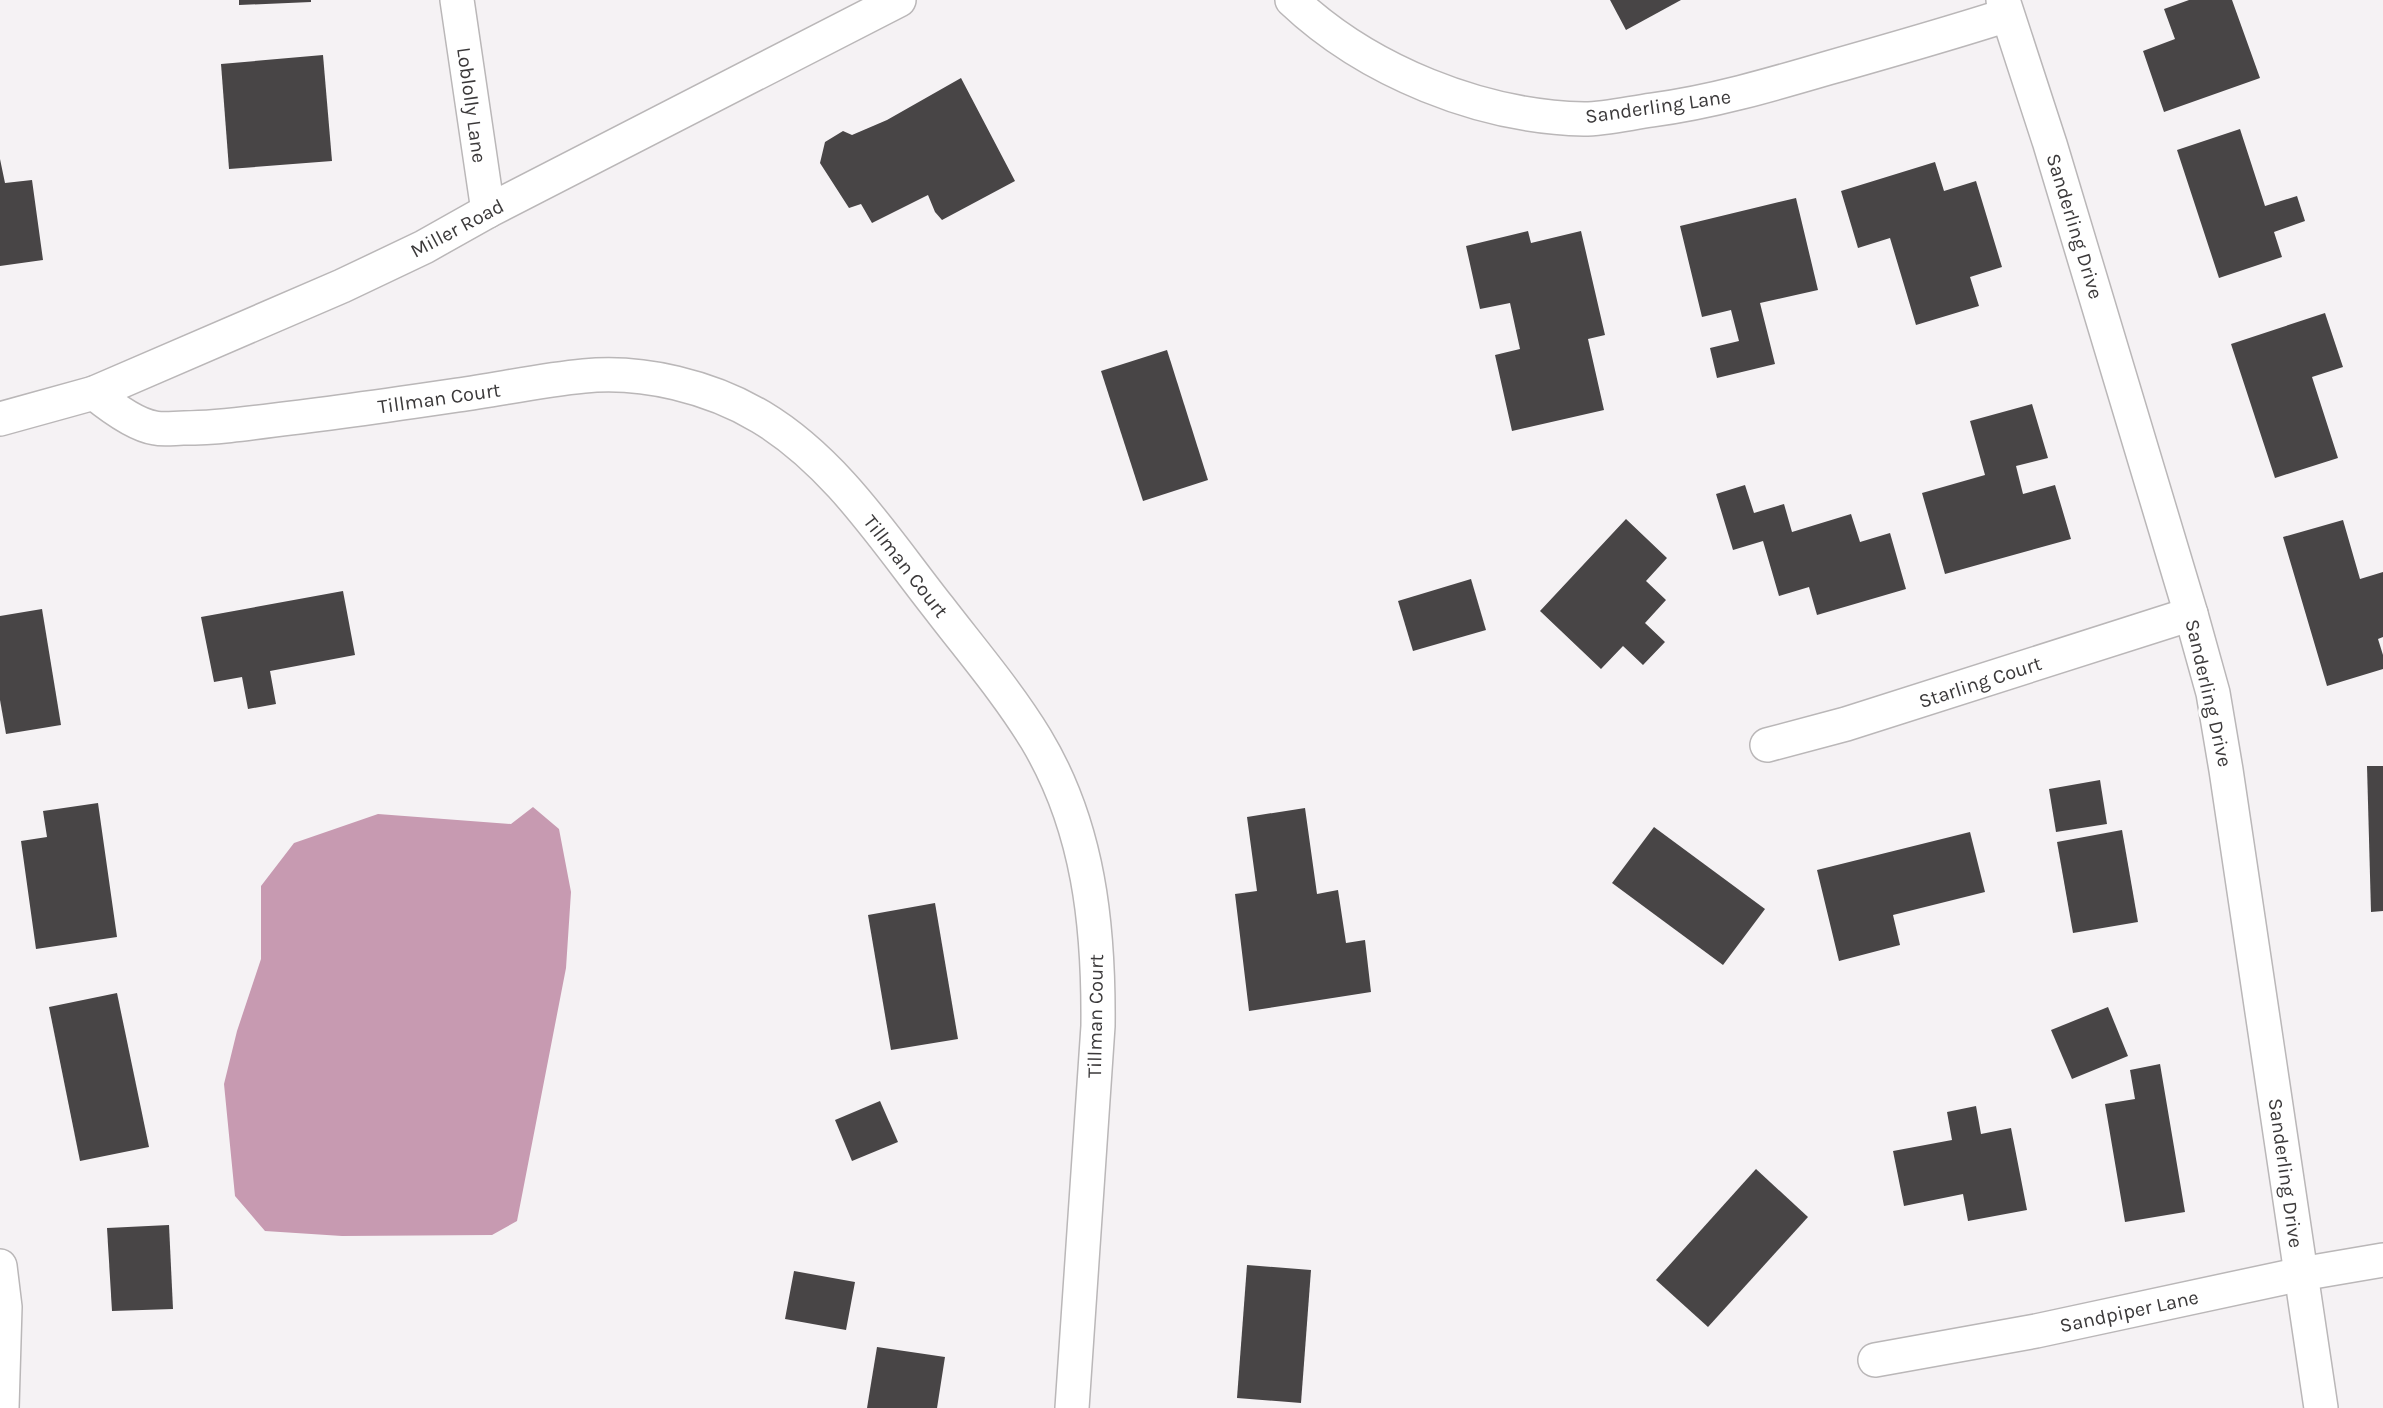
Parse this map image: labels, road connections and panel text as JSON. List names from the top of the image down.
{
  "streets": {
    "street": [
      "Loblolly Lane",
      "Sanderling Lane",
      "Sanderling Drive",
      "Miller Road",
      "Tillman Court",
      "Starling Court",
      "Sandpiper Lane"
    ]
  },
  "crossings": [
    ["Loblolly Lane", "Miller Road"],
    ["Sanderling Lane", "Sanderling Drive"],
    ["Sanderling Drive", "Starling Court"],
    ["Sanderling Drive", "Sandpiper Lane"],
    ["Miller Road", "Tillman Court"]
  ]
}
